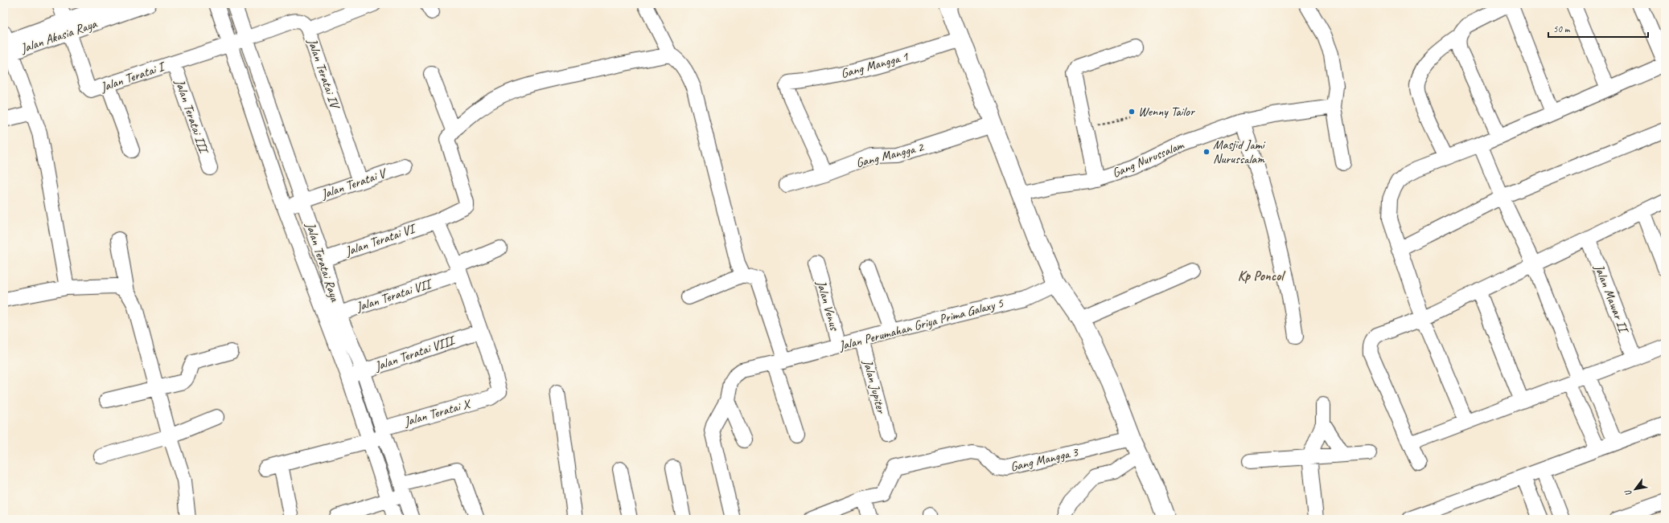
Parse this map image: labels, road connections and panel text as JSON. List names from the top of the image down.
{
  "streets": {
    "street": [
      "Jalan Akasia Raya",
      "Gang Mangga 1",
      "Jalan Teratai IV",
      "Jalan Teratai I",
      "Jalan Teratai III",
      "Gang Mangga 2",
      "Gang Nurussalam",
      "Jalan Teratai V",
      "Jalan Teratai VI",
      "Jalan Teratai Raya",
      "Jalan Teratai VII",
      "Jalan Mawar II",
      "Jalan Venus",
      "Jalan Perumahan Griya Prima Galaxy 5",
      "Jalan Teratai VIII",
      "Jalan Jupiter",
      "Jalan Teratai X",
      "Gang Mangga 3"
    ]
  },
  "crossings": [
    ["Jalan Akasia Raya", "Jalan Teratai I"],
    ["Gang Mangga 1", "Gang Mangga 2"],
    ["Jalan Teratai IV", "Jalan Teratai I"],
    ["Jalan Teratai IV", "Jalan Teratai V"],
    ["Jalan Teratai IV", "Jalan Teratai Raya"],
    ["Jalan Teratai I", "Jalan Teratai III"],
    ["Jalan Teratai I", "Jalan Teratai Raya"],
    ["Jalan Teratai V", "Jalan Teratai Raya"],
    ["Jalan Teratai VI", "Jalan Teratai Raya"],
    ["Jalan Teratai Raya", "Jalan Teratai VII"],
    ["Jalan Teratai Raya", "Jalan Teratai VIII"],
    ["Jalan Teratai Raya", "Jalan Teratai X"],
    ["Jalan Venus", "Jalan Perumahan Griya Prima Galaxy 5"],
    ["Jalan Perumahan Griya Prima Galaxy 5", "Jalan Jupiter"],
    ["Jalan Teratai VIII", "Jalan Teratai X"]
  ],
  "districts": ["Kp Poncol"],
  "places": ["Wenny Tailor", "Masjid Jami Nurussalam"],
  "scale_bar": "50 m",
  "north": "bottom left"
}
